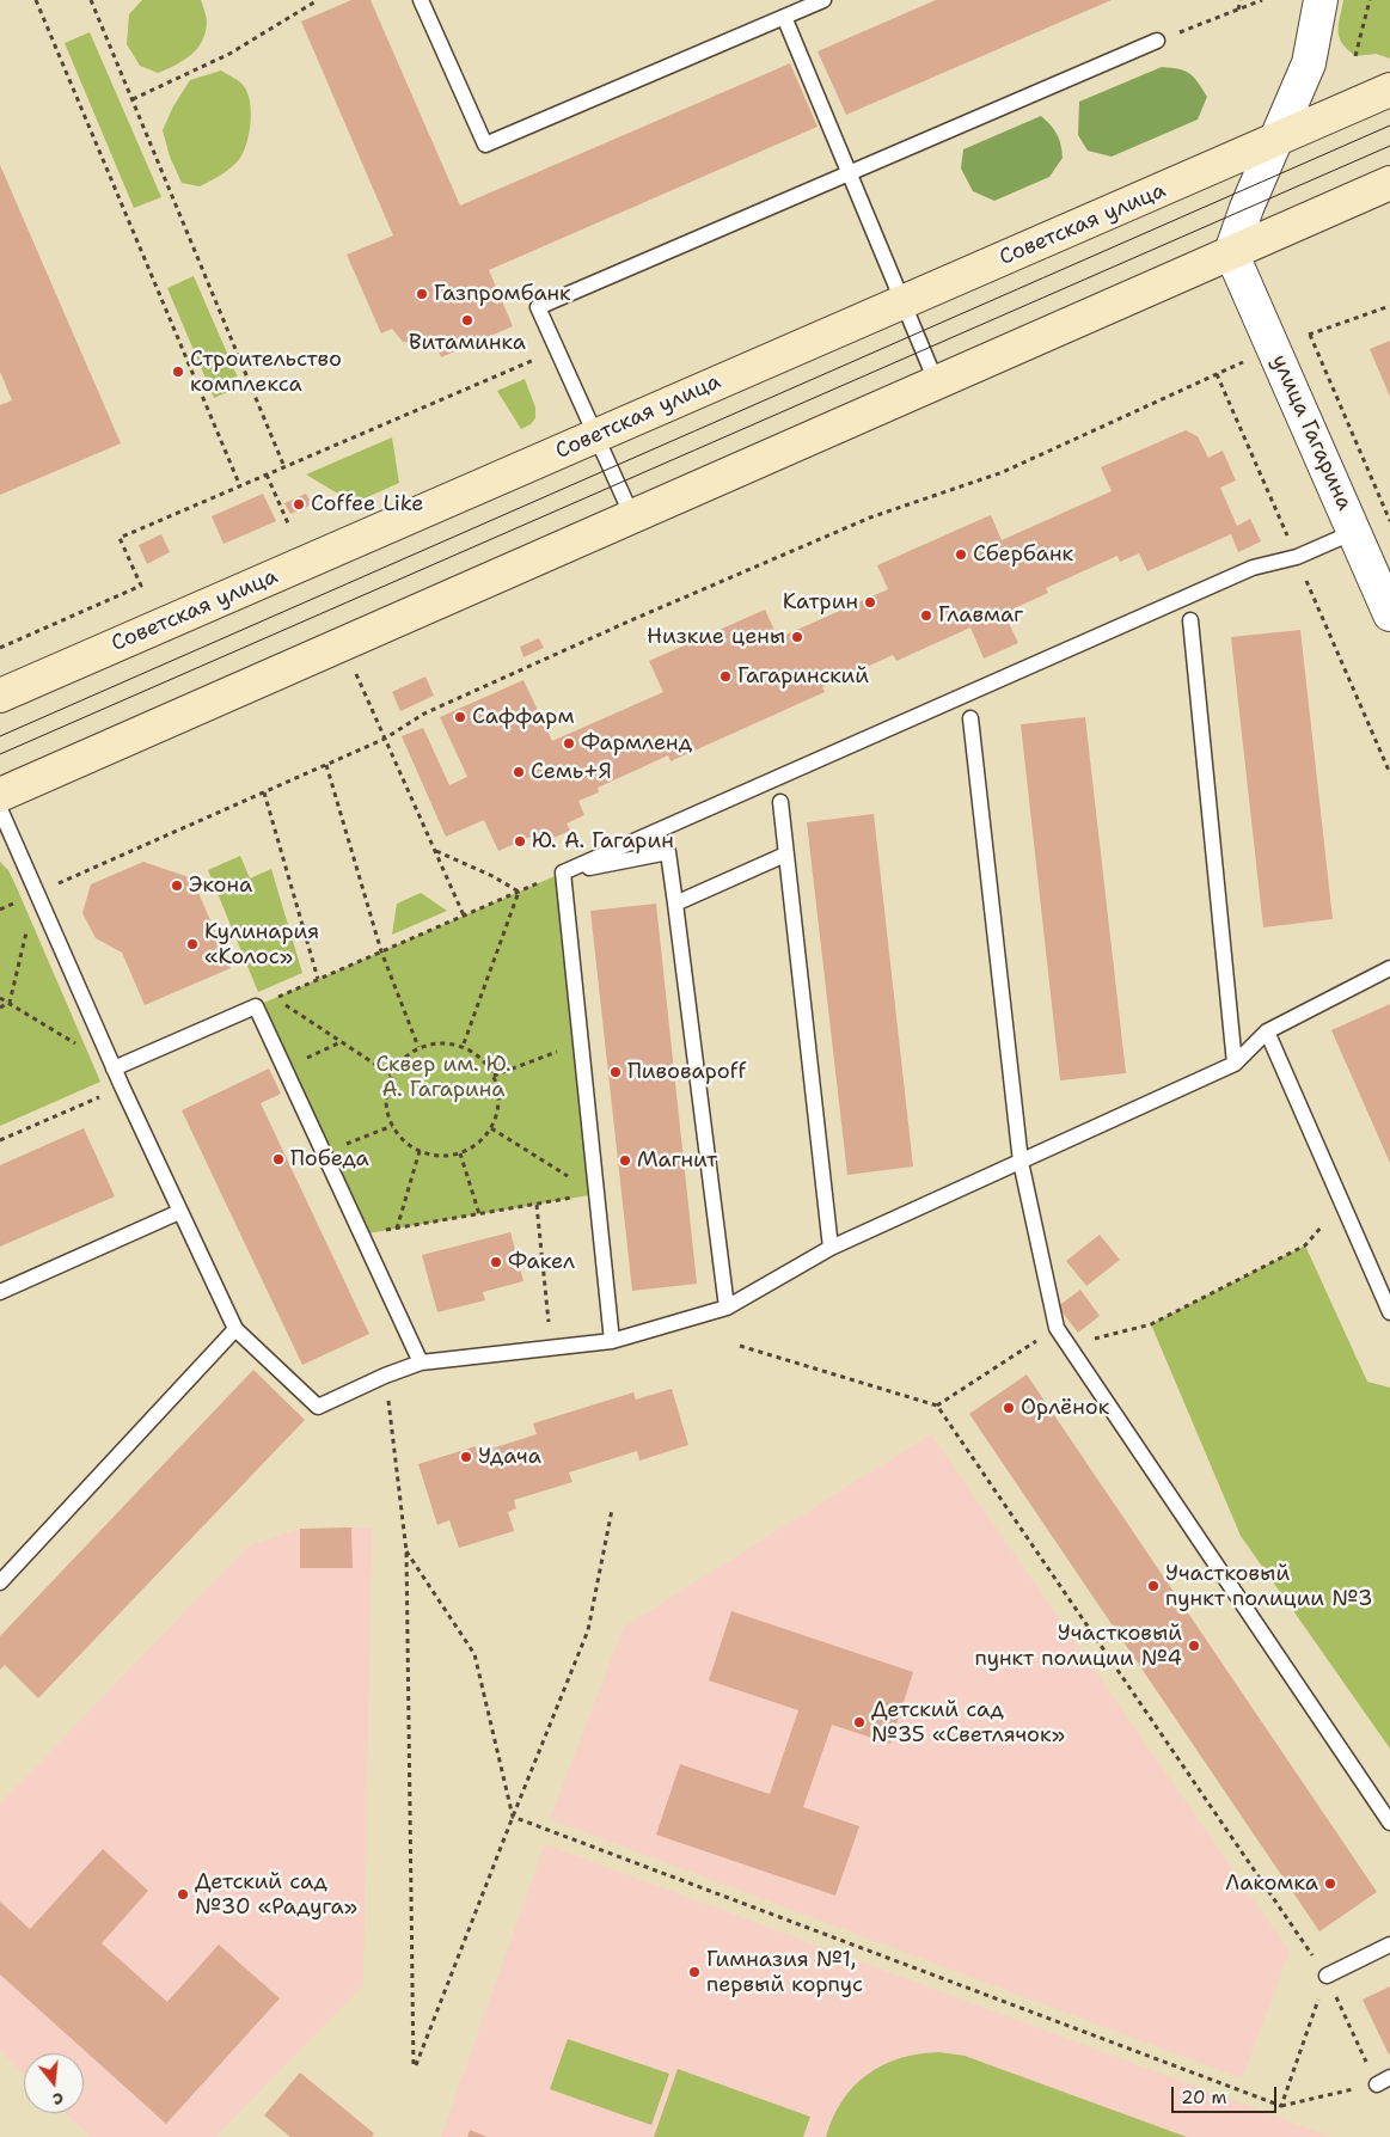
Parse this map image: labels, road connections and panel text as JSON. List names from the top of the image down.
{
  "streets": {
    "main road": ["Советская улица"],
    "street": ["улица Гагарина"]
  },
  "parks": ["Сквер им. Ю. А. Гагарина"],
  "places": [
    "Газпромбанк",
    "Витаминка",
    "Строительство комплекса",
    "Coffee Like",
    "Сбербанк",
    "Катрин",
    "Главмаг",
    "Низкие цены",
    "Гагаринский",
    "Саффарм",
    "Фармленд",
    "Семь+Я",
    "Ю. А. Гагарин",
    "Экона",
    "Кулинария «Колос»",
    "Пивовароff",
    "Победа",
    "Магнит",
    "Факел",
    "Орлёнок",
    "Удача",
    "Участковый пункт полиции №3",
    "Участковый пункт полиции №4",
    "Детский сад №35 «Светлячок»",
    "Лакомка",
    "Детский сад №30 «Радуга»",
    "Гимназия №1, первый корпус"
  ],
  "scale_bar": "20 m",
  "north": "bottom"
}
